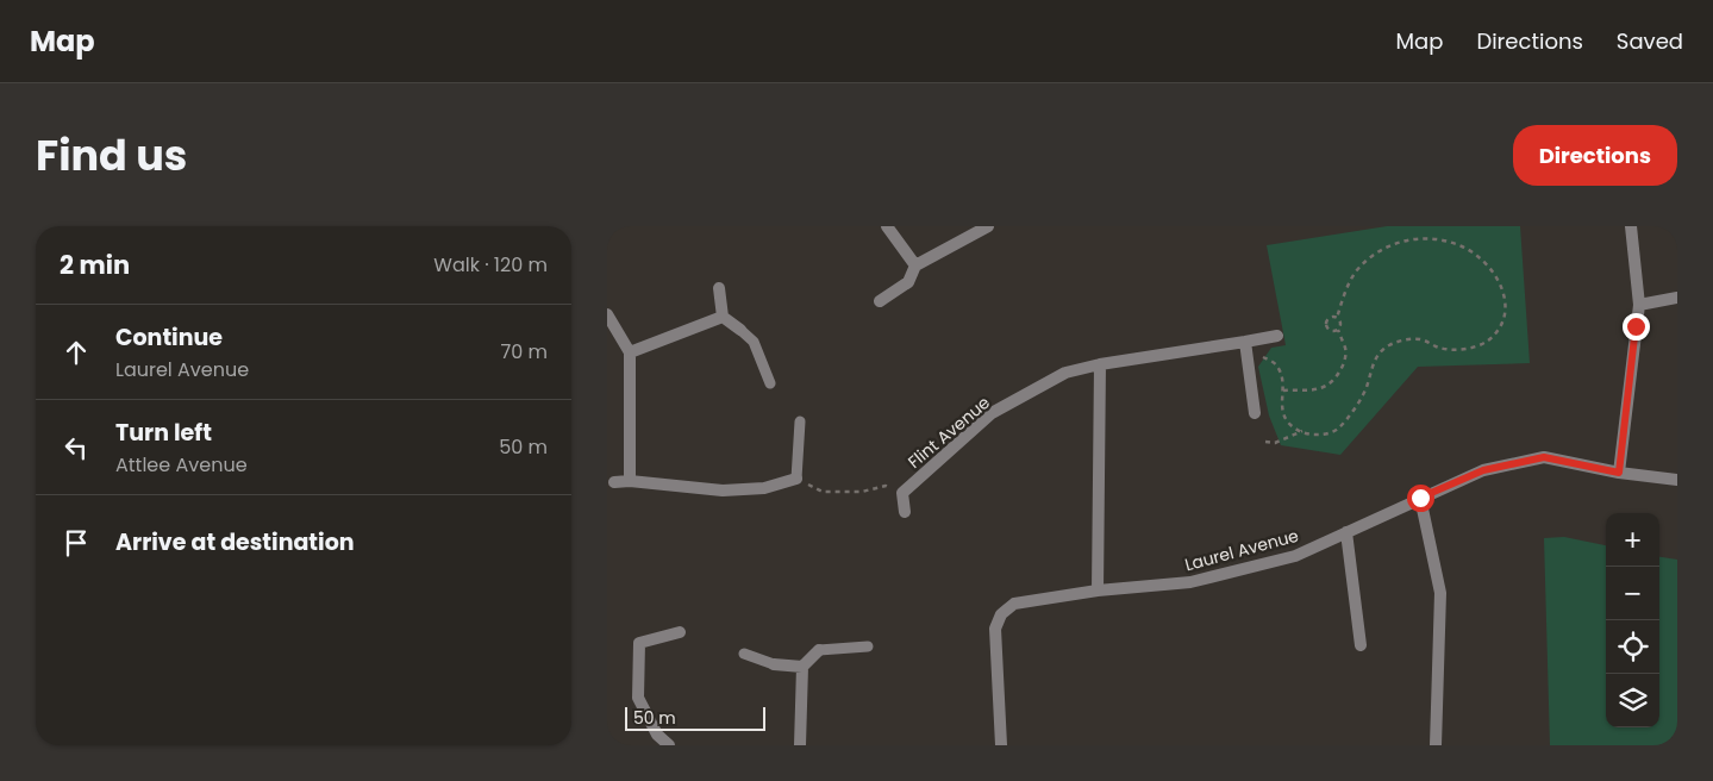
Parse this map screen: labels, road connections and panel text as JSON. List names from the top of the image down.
{
  "streets": {
    "street": ["Flint Avenue", "Laurel Avenue"]
  },
  "scale_bar": "50 m",
  "page": {
    "header": "Map",
    "nav": ["Map", "Directions", "Saved"],
    "title": "Find us",
    "buttons": "Directions",
    "heading": ["2 min", "Walk · 120 m"],
    "list": [
      ["Continue", "Laurel Avenue", "70 m"],
      ["Turn left", "Attlee Avenue", "50 m"],
      "Arrive at destination"
    ],
    "map_buttons": ["+", "−"],
    "scale": "50 m"
  }
}
